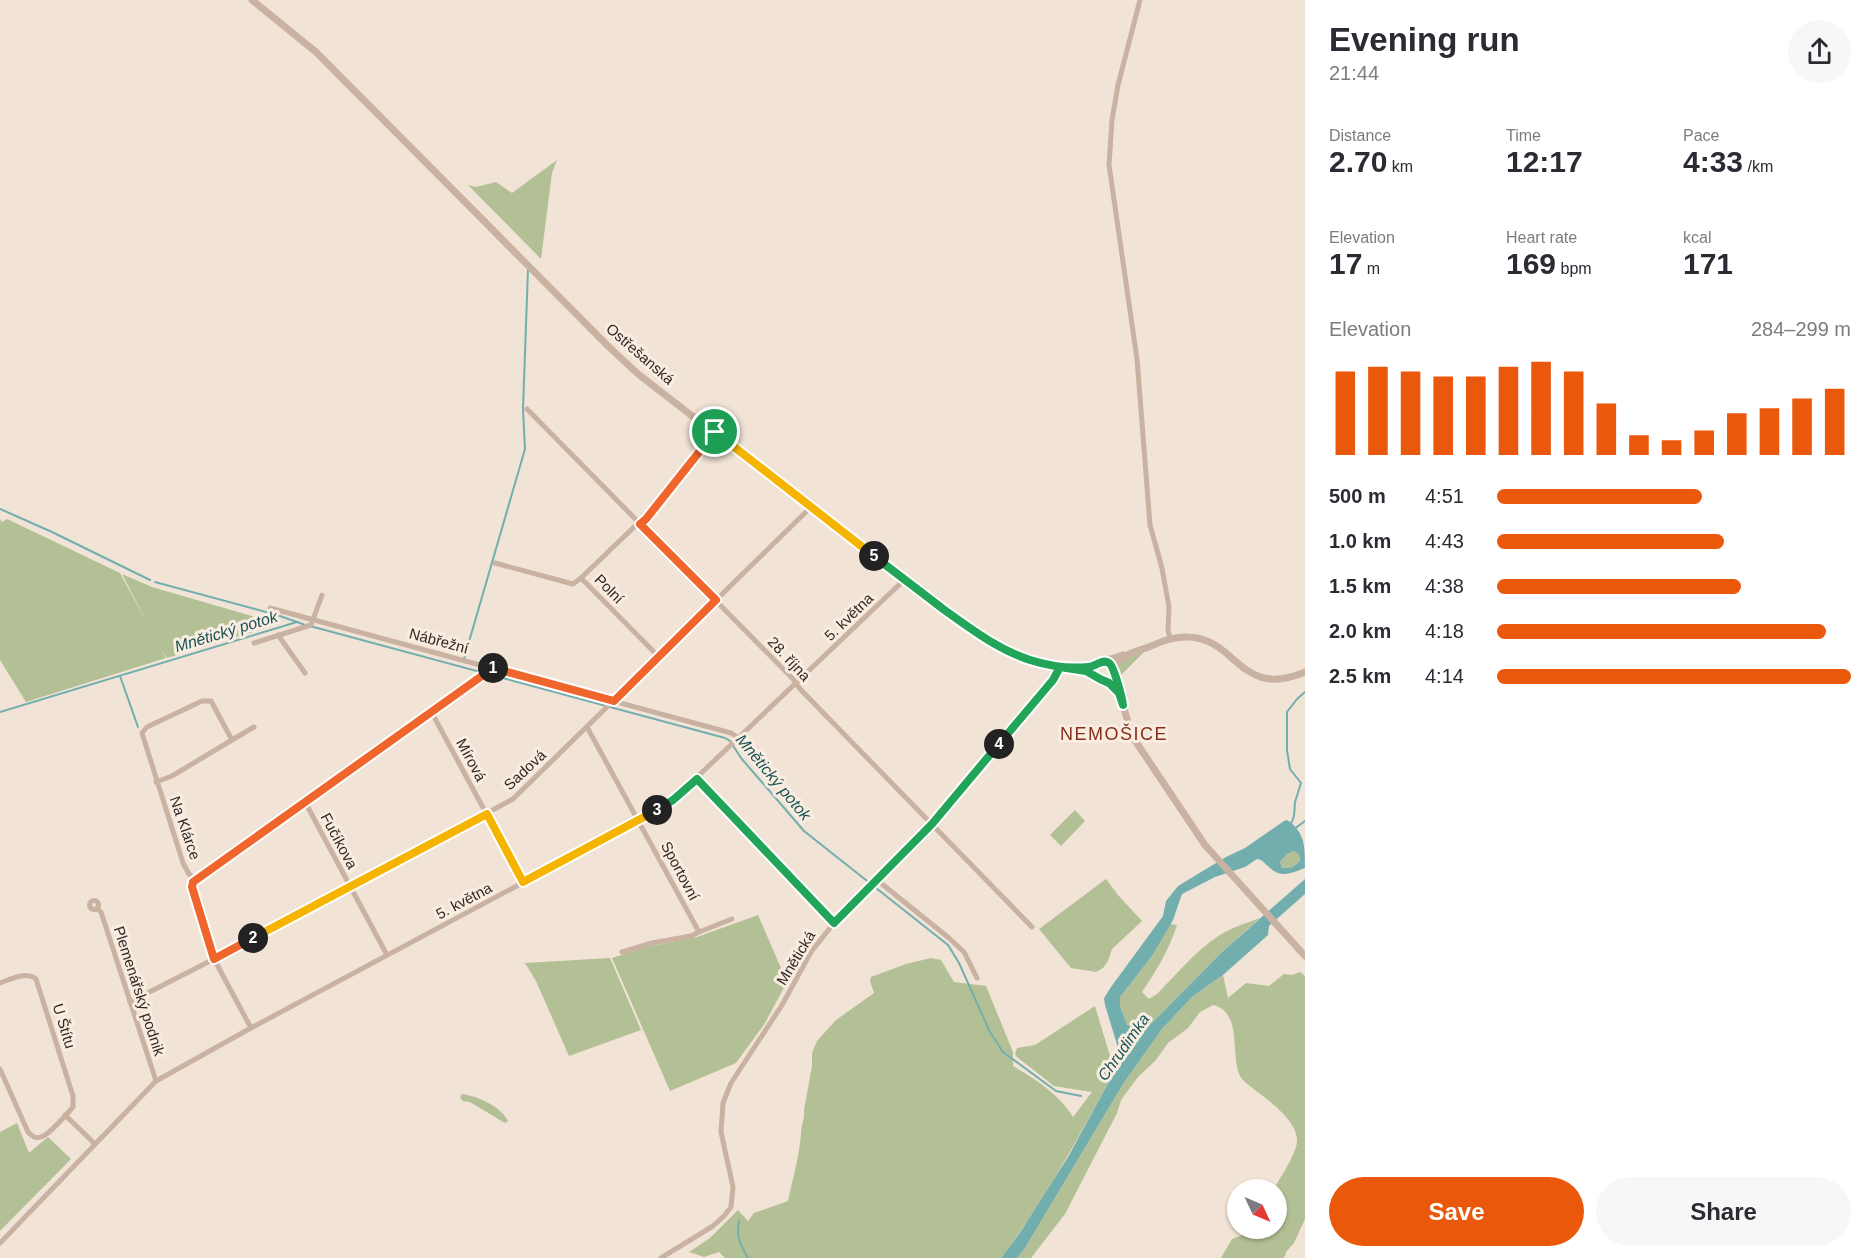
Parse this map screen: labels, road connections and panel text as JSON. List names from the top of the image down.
{
  "streets": {
    "street": [
      "Ostřešanská",
      "Polní",
      "5. května",
      "Nábřežní",
      "28. října",
      "Mírová",
      "Sadová",
      "Na Klárce",
      "Fučíkova",
      "Sportovní",
      "Mnětická",
      "Plemenářský podnik",
      "U Štítu"
    ]
  },
  "crossings": [
    ["Ostřešanská", "5. května"],
    ["Ostřešanská", "Sadová"],
    ["Ostřešanská", "Mnětická"],
    ["Polní", "Sadová"],
    ["5. května", "Nábřežní"],
    ["5. května", "28. října"],
    ["5. května", "Mírová"],
    ["5. května", "Fučíkova"],
    ["5. května", "Sportovní"],
    ["5. května", "Plemenářský podnik"],
    ["Nábřežní", "Sadová"],
    ["28. října", "Sadová"],
    ["28. října", "Mnětická"],
    ["Mírová", "Sadová"],
    ["Sadová", "Fučíkova"],
    ["Sadová", "Sportovní"],
    ["Sadová", "Plemenářský podnik"]
  ],
  "districts": ["NEMOŠICE"],
  "water": ["Mnětický potok", "Chrudimka"],
  "north": "bottom right",
  "page": {
    "heading": ["Evening run", "21:44"],
    "stats": [
      ["Distance", "2.70 km"],
      ["Time", "12:17"],
      ["Pace", "4:33 /km"],
      ["Elevation", "17 m"],
      ["Heart rate", "169 bpm"],
      ["kcal", "171"]
    ],
    "chart": ["Elevation", "284–299 m"],
    "list": [
      {
        "name": "500 m",
        "note": "4:51"
      },
      {
        "name": "1.0 km",
        "note": "4:43"
      },
      {
        "name": "1.5 km",
        "note": "4:38"
      },
      {
        "name": "2.0 km",
        "note": "4:18"
      },
      {
        "name": "2.5 km",
        "note": "4:14"
      }
    ],
    "pins": [
      "5",
      "1",
      "4",
      "3",
      "2"
    ],
    "buttons": ["Save", "Share"]
  }
}
